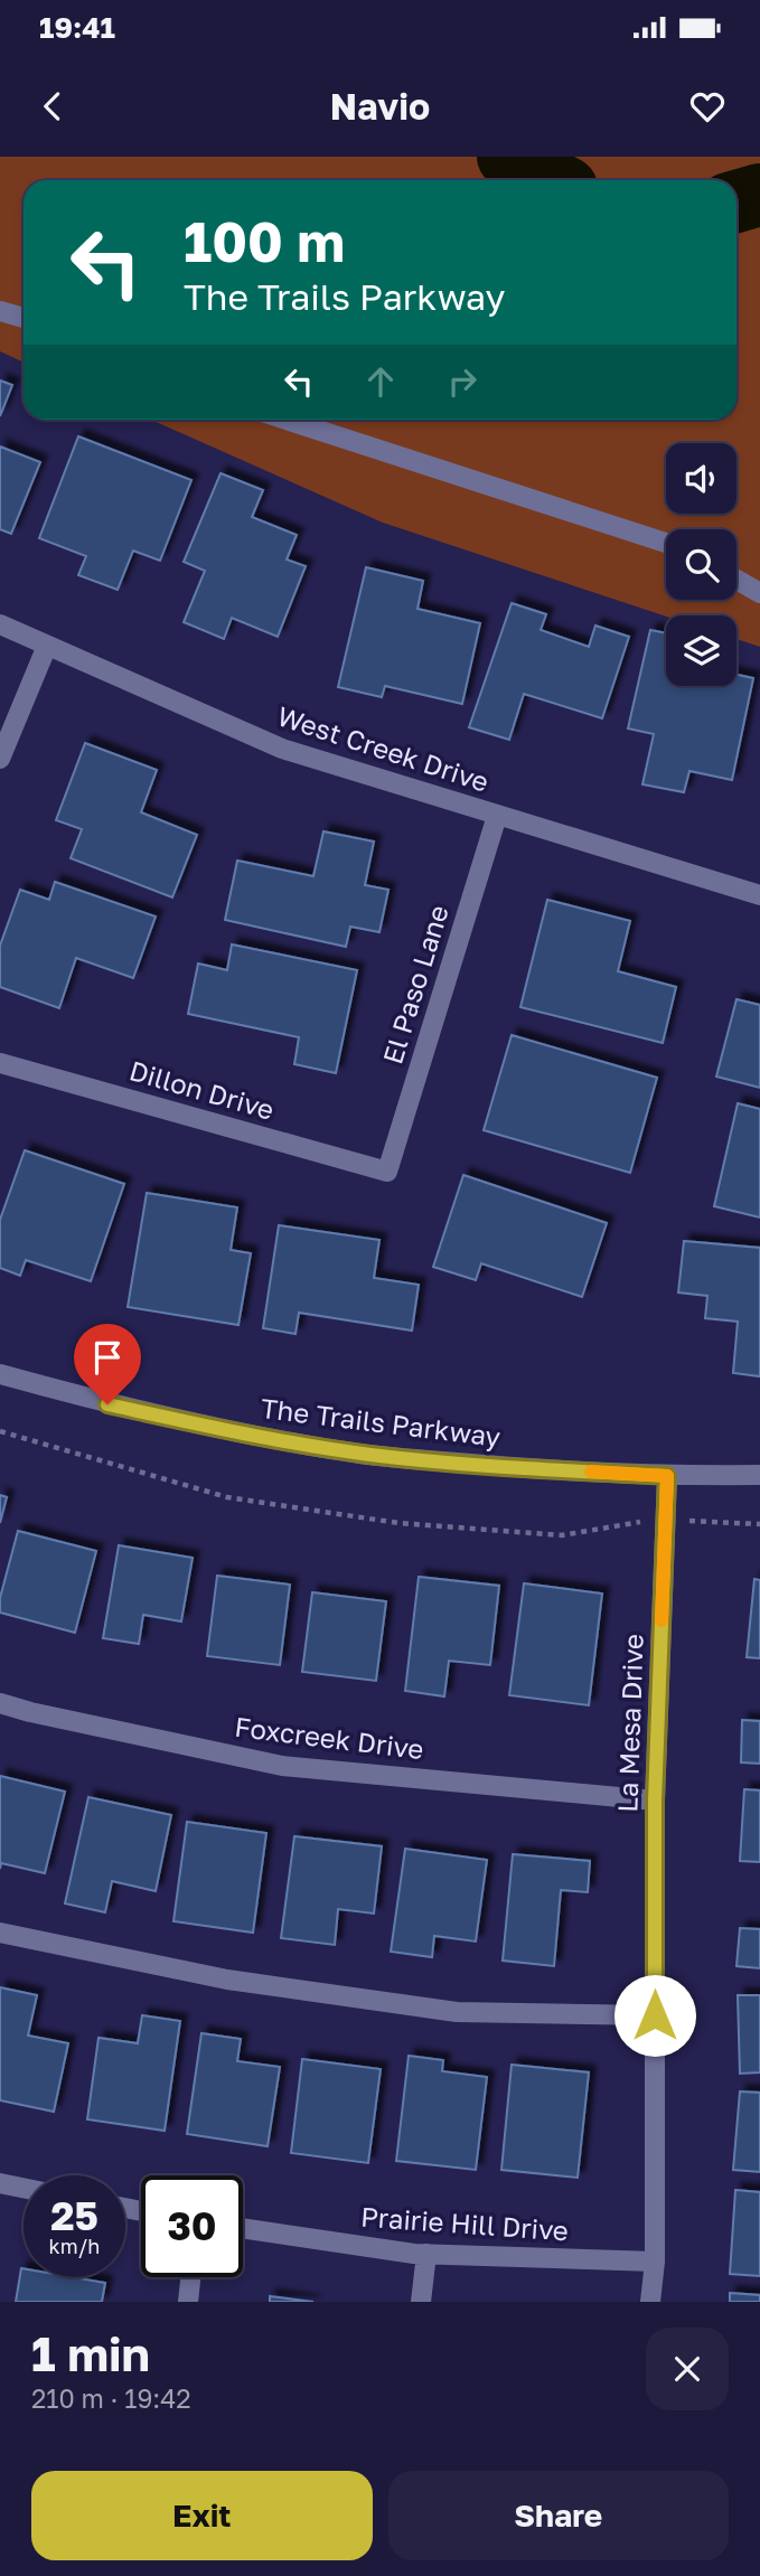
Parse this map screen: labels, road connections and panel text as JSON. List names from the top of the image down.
{
  "streets": {
    "street": [
      "West Creek Drive",
      "El Paso Lane",
      "Dillon Drive",
      "The Trails Parkway",
      "La Mesa Drive",
      "Foxcreek Drive",
      "Prairie Hill Drive"
    ]
  },
  "crossings": [
    ["West Creek Drive", "El Paso Lane"],
    ["El Paso Lane", "Dillon Drive"],
    ["The Trails Parkway", "La Mesa Drive"],
    ["La Mesa Drive", "Foxcreek Drive"],
    ["La Mesa Drive", "Prairie Hill Drive"]
  ],
  "page": {
    "status": "19:41",
    "header": "Navio",
    "turn": ["100 m", "The Trails Parkway"],
    "speed": "25 km/h",
    "limit": "30",
    "heading": ["1 min", "210 m · 19:42"],
    "buttons": ["Exit", "Share"]
  }
}
